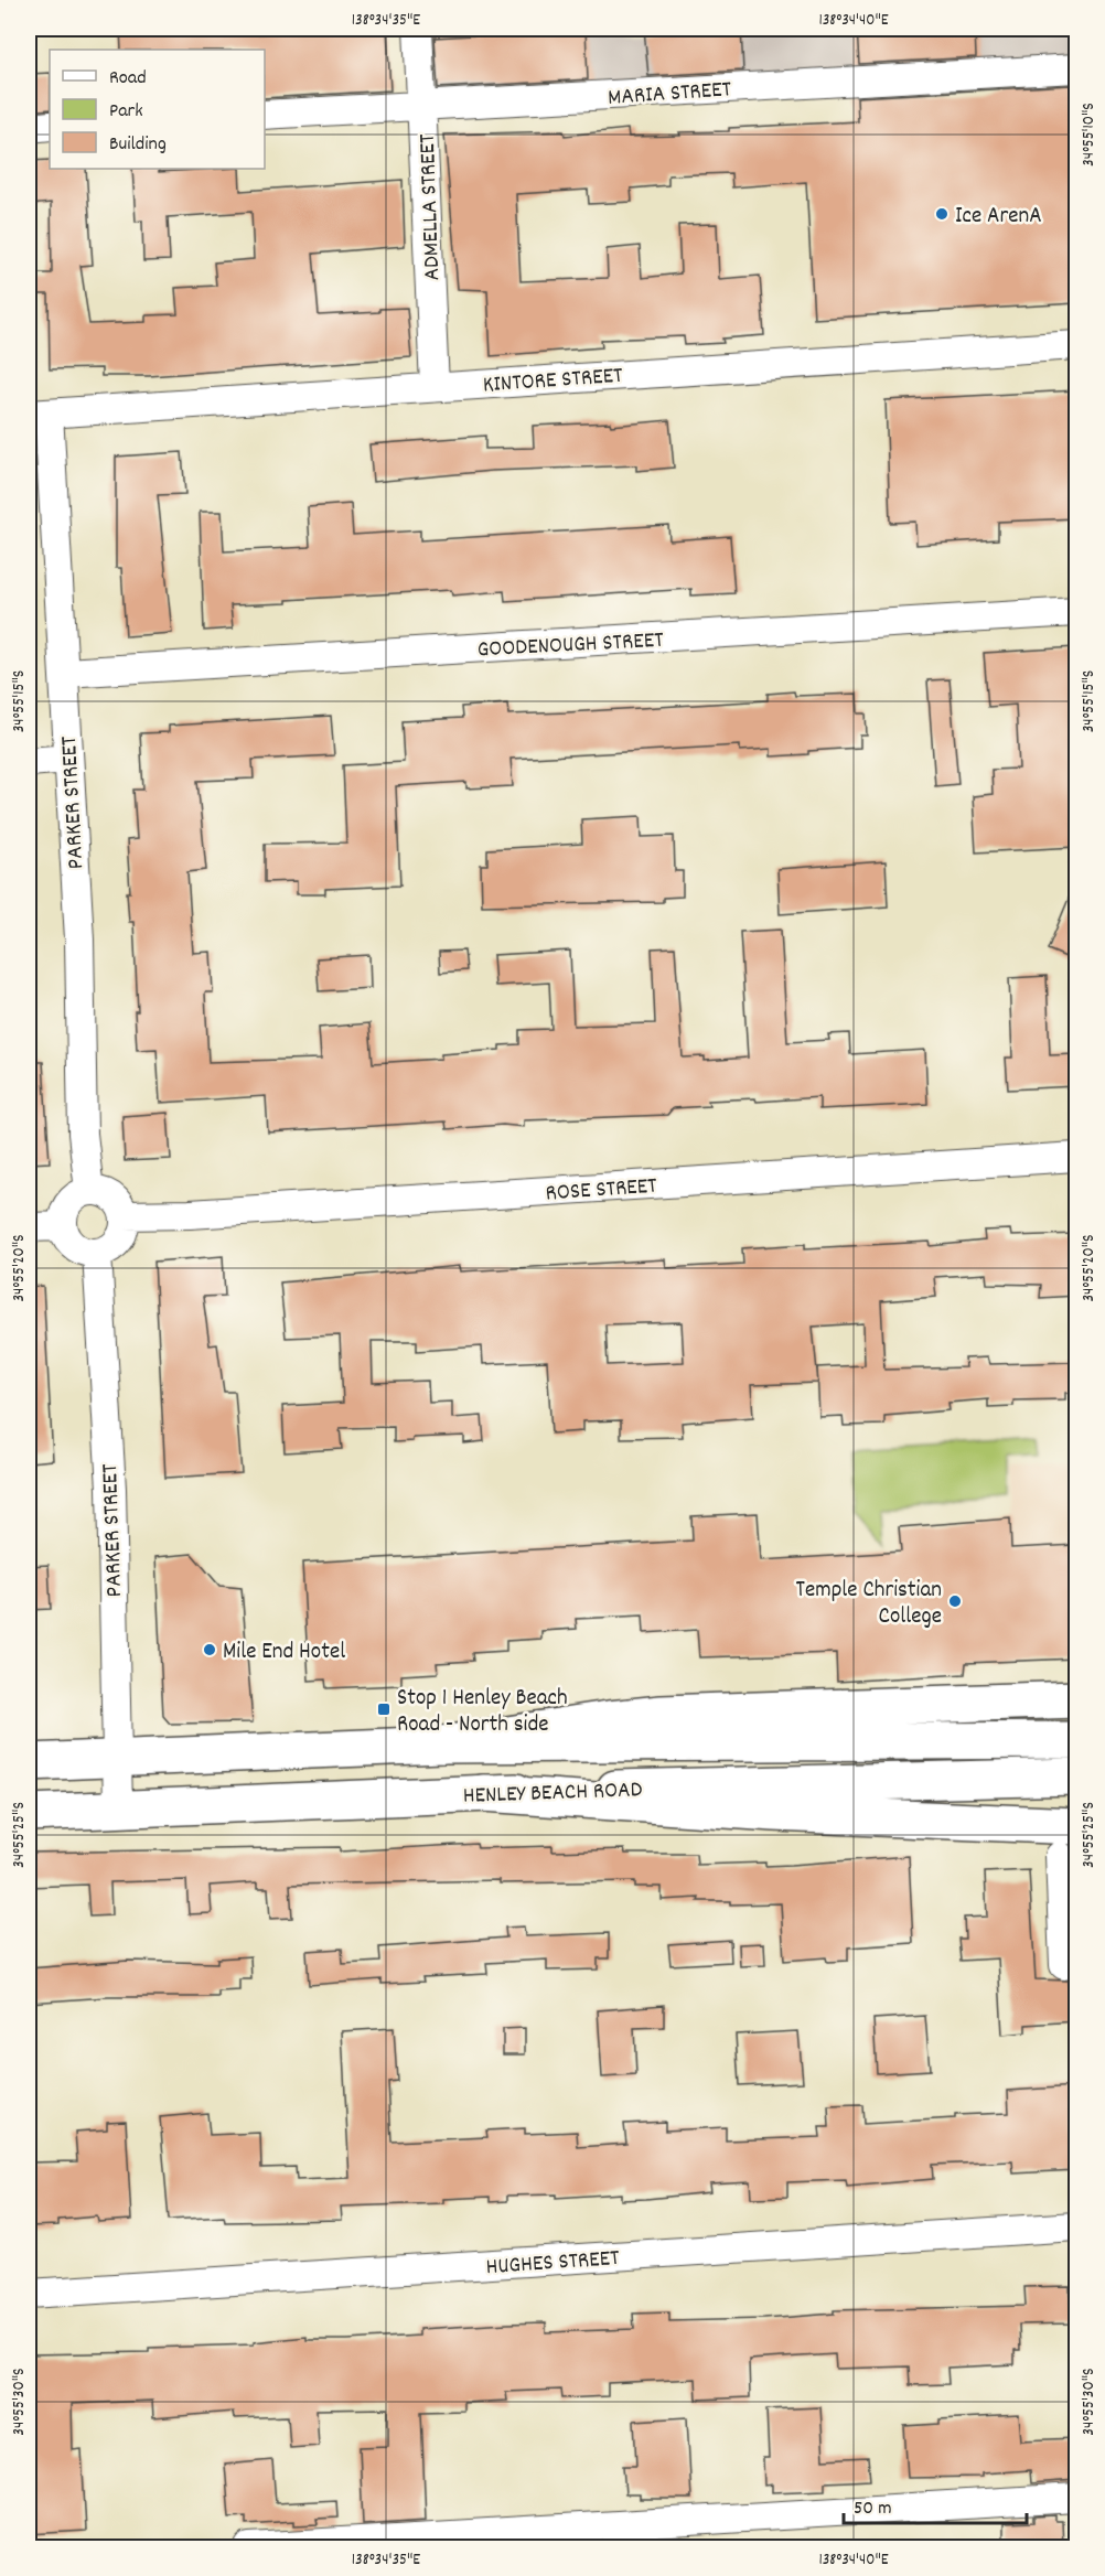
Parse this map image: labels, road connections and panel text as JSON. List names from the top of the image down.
{
  "streets": {
    "main road": ["HENLEY BEACH ROAD"],
    "street": [
      "MARIA STREET",
      "ADMELLA STREET",
      "KINTORE STREET",
      "GOODENOUGH STREET",
      "PARKER STREET",
      "ROSE STREET",
      "HUGHES STREET"
    ]
  },
  "crossings": [
    ["MARIA STREET", "ADMELLA STREET"],
    ["ADMELLA STREET", "KINTORE STREET"],
    ["KINTORE STREET", "PARKER STREET"],
    ["GOODENOUGH STREET", "PARKER STREET"],
    ["PARKER STREET", "ROSE STREET"],
    ["PARKER STREET", "HENLEY BEACH ROAD"]
  ],
  "places": {
    "other": ["Ice ArenA", "Temple Christian College", "Mile End Hotel"],
    "transit": ["Stop 1 Henley Beach Road - North side"]
  },
  "legend": ["Road", "Park", "Building"],
  "scale_bar": "50 m",
  "coordinates": [
    "138°34'35\"E",
    "138°34'40\"E",
    "34°55'10\"S",
    "34°55'15\"S",
    "34°55'20\"S",
    "34°55'25\"S",
    "34°55'30\"S"
  ]
}
